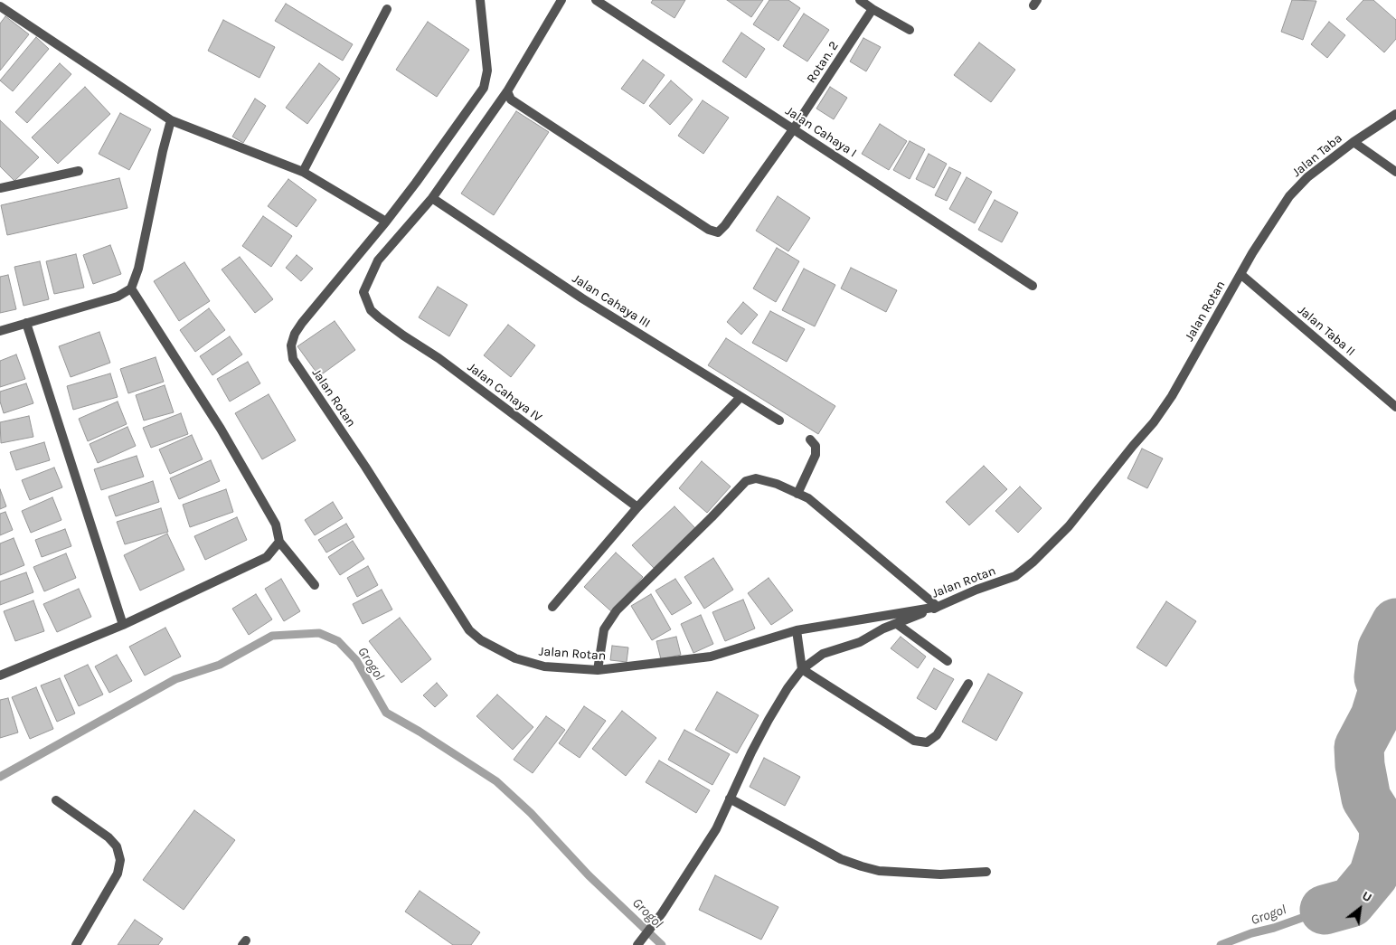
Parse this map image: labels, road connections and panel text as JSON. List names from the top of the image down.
{
  "streets": {
    "street": [
      "Rotan. 2",
      "Jalan Cahaya I",
      "Jalan Taba",
      "Jalan Cahaya III",
      "Jalan Rotan",
      "Jalan Taba II",
      "Jalan Cahaya IV"
    ]
  },
  "crossings": [
    ["Rotan. 2", "Jalan Cahaya I"],
    ["Jalan Taba", "Jalan Rotan"],
    ["Jalan Cahaya III", "Jalan Cahaya IV"],
    ["Jalan Rotan", "Jalan Taba II"]
  ],
  "water": ["Grogol"],
  "north": "top right"
}
